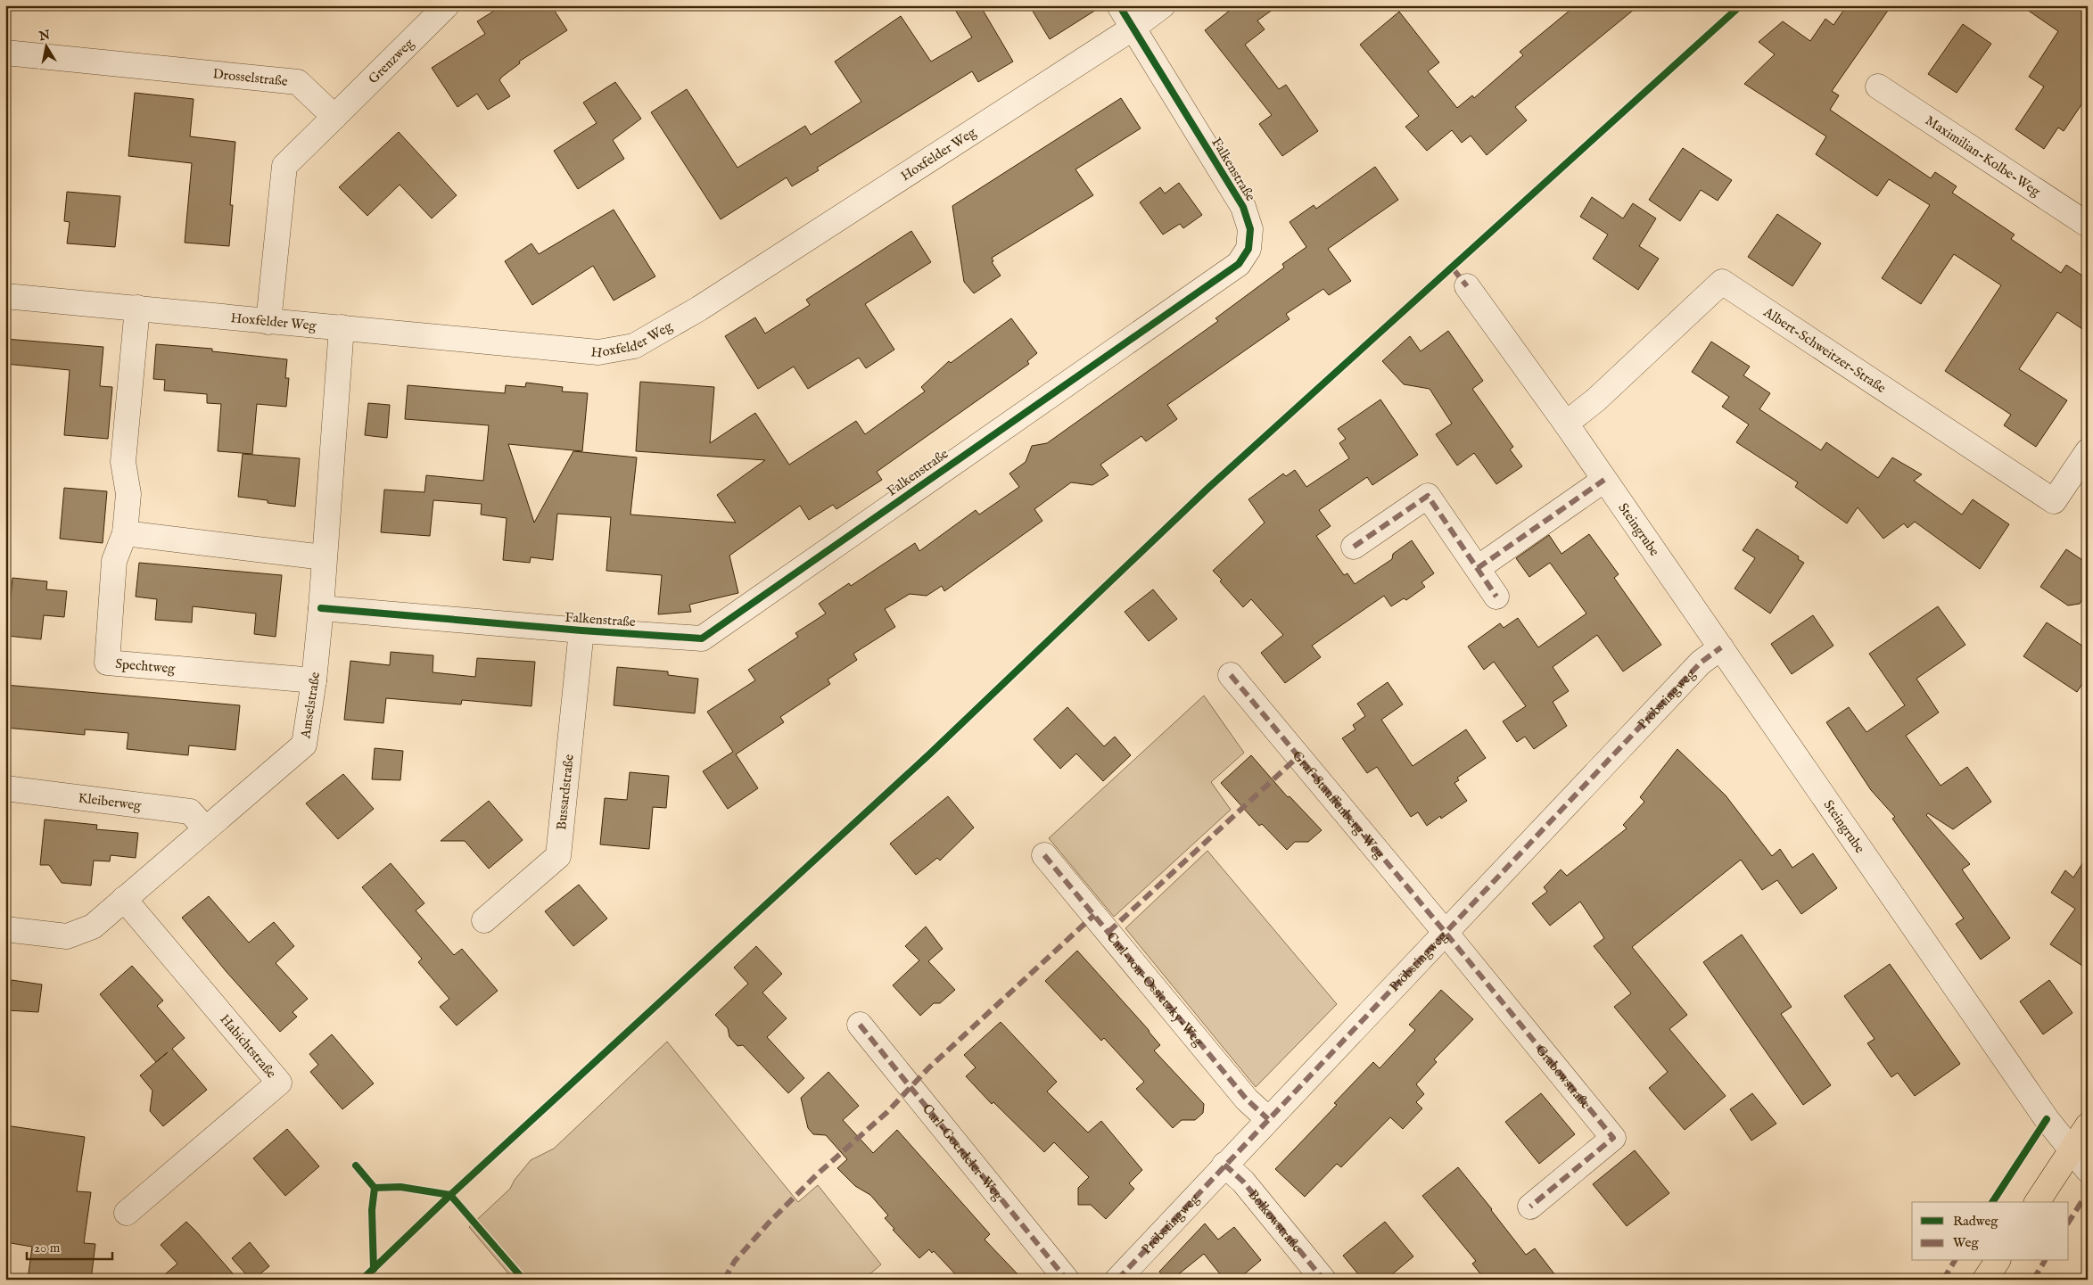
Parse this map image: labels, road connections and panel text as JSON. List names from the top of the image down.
{
  "streets": {
    "street": [
      "Grenzweg",
      "Drosselstraße",
      "Hoxfelder Weg",
      "Maximilian-Kolbe-Weg",
      "Falkenstraße",
      "Albert-Schweitzer-Straße",
      "Steingrube",
      "Spechtweg",
      "Pröbstingweg",
      "Amselstraße",
      "Bussardstraße",
      "Kleiberweg",
      "Graf-Stauffenberg-Weg",
      "Carl-von-Ossietzky-Weg",
      "Habichtstraße",
      "Grabowstraße",
      "Carl-Goerdeler-Weg",
      "Bolkowstraße"
    ]
  },
  "crossings": [
    ["Grenzweg", "Drosselstraße"],
    ["Hoxfelder Weg", "Falkenstraße"],
    ["Hoxfelder Weg", "Spechtweg"],
    ["Hoxfelder Weg", "Amselstraße"],
    ["Falkenstraße", "Amselstraße"],
    ["Falkenstraße", "Bussardstraße"],
    ["Albert-Schweitzer-Straße", "Steingrube"],
    ["Steingrube", "Pröbstingweg"],
    ["Spechtweg", "Amselstraße"],
    ["Pröbstingweg", "Graf-Stauffenberg-Weg"],
    ["Pröbstingweg", "Carl-von-Ossietzky-Weg"],
    ["Pröbstingweg", "Grabowstraße"],
    ["Pröbstingweg", "Bolkowstraße"],
    ["Amselstraße", "Kleiberweg"],
    ["Amselstraße", "Habichtstraße"],
    ["Graf-Stauffenberg-Weg", "Grabowstraße"]
  ],
  "legend": ["Radweg", "Weg"],
  "scale_bar": "20 m",
  "north": "top"
}
